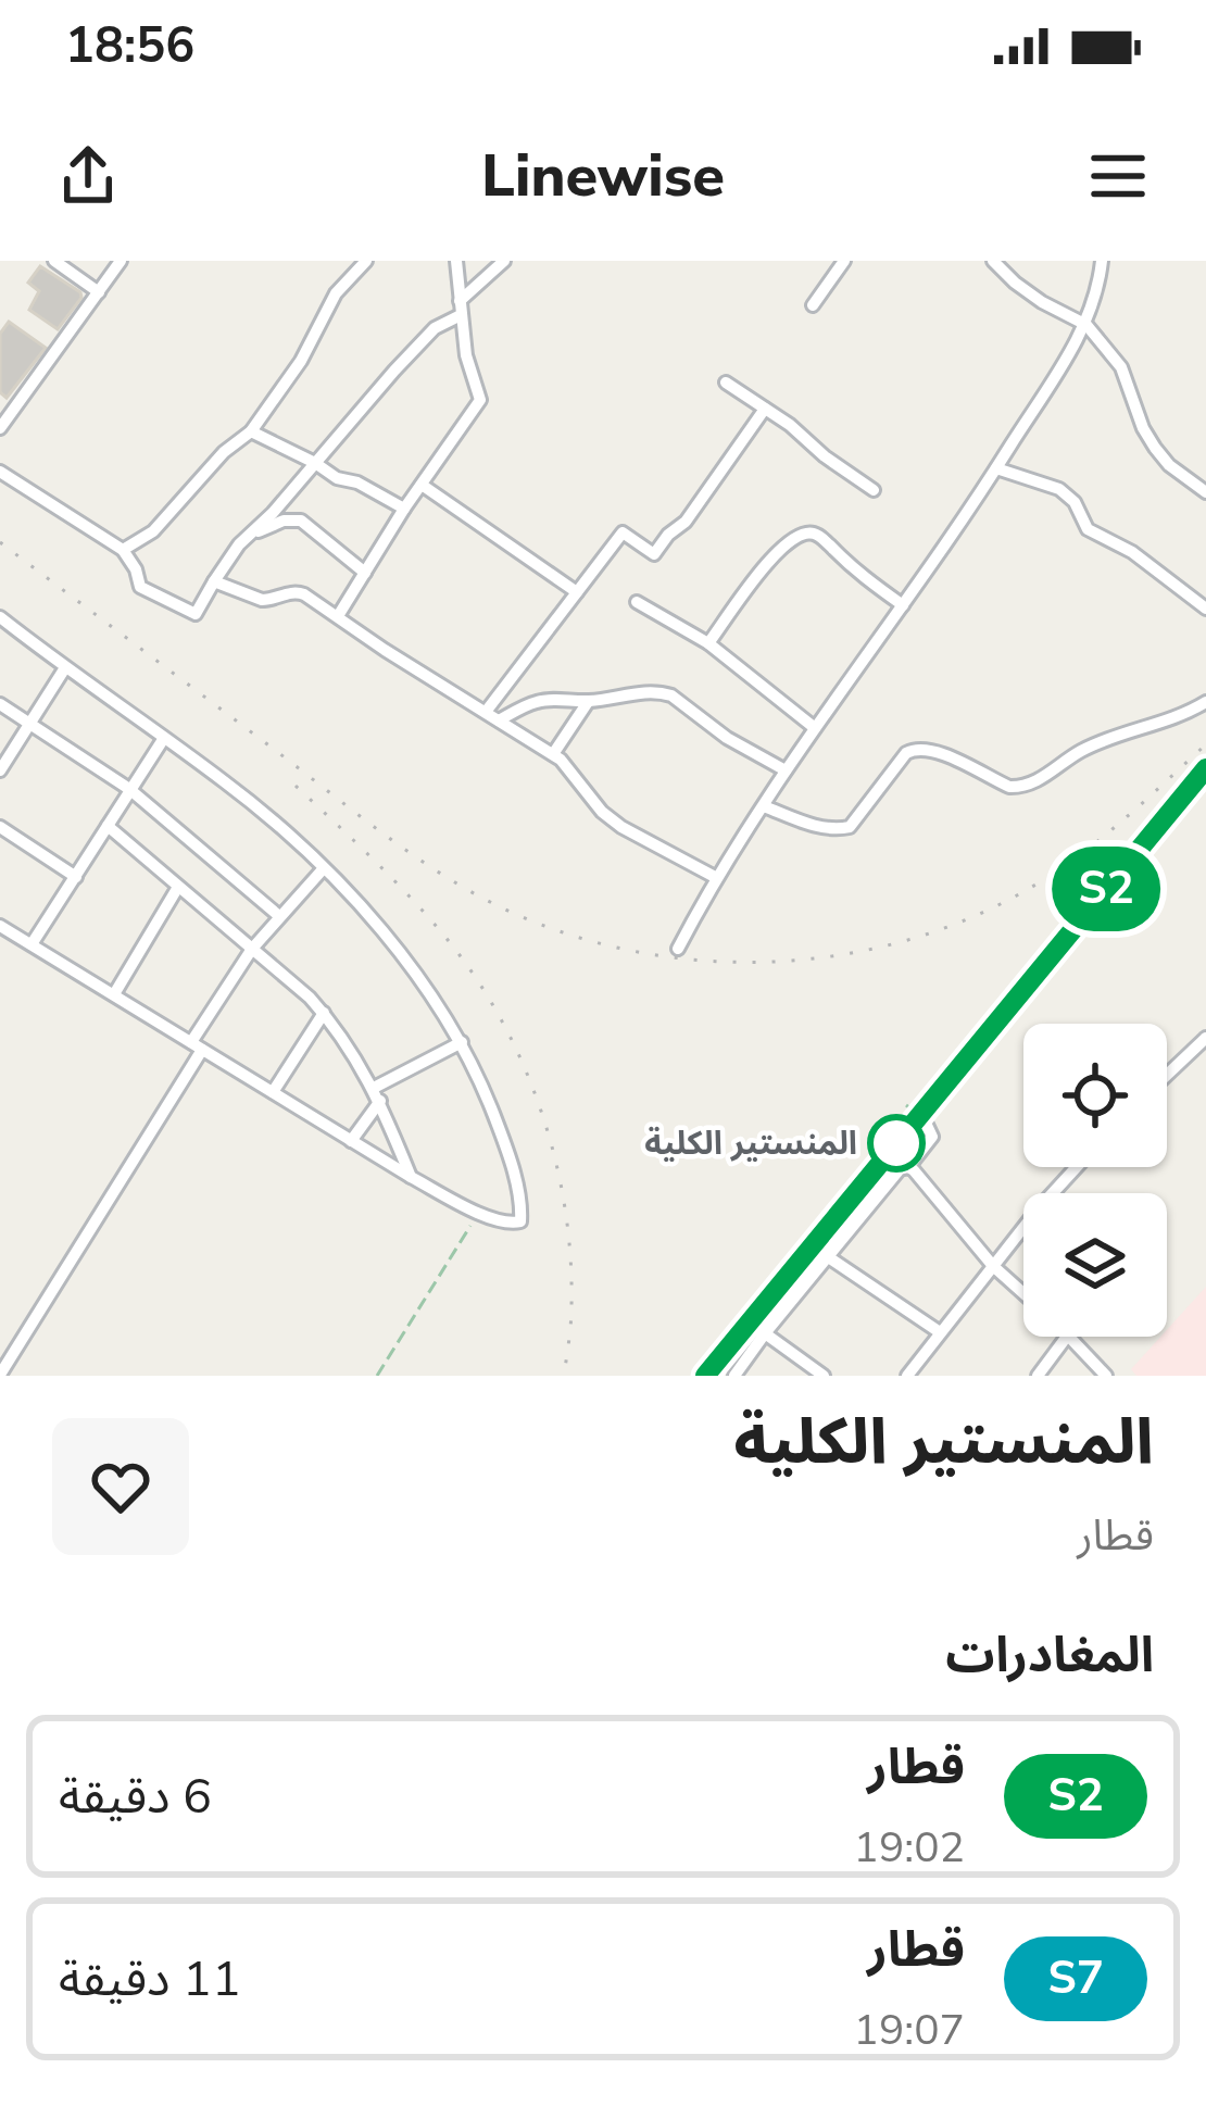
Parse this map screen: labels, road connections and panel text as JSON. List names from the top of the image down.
{
  "places": ["المنستير الكلية"],
  "page": {
    "status": "18:56",
    "header": "Linewise",
    "on_map": "S2",
    "heading": [
      ["المنستير الكلية", "قطار"],
      "المغادرات"
    ],
    "list": [
      {
        "mark": "S2",
        "name": "قطار",
        "note": "19:02",
        "value": "6 دقيقة"
      },
      {
        "mark": "S7",
        "name": "قطار",
        "note": "19:07",
        "value": "11 دقيقة"
      }
    ]
  }
}
